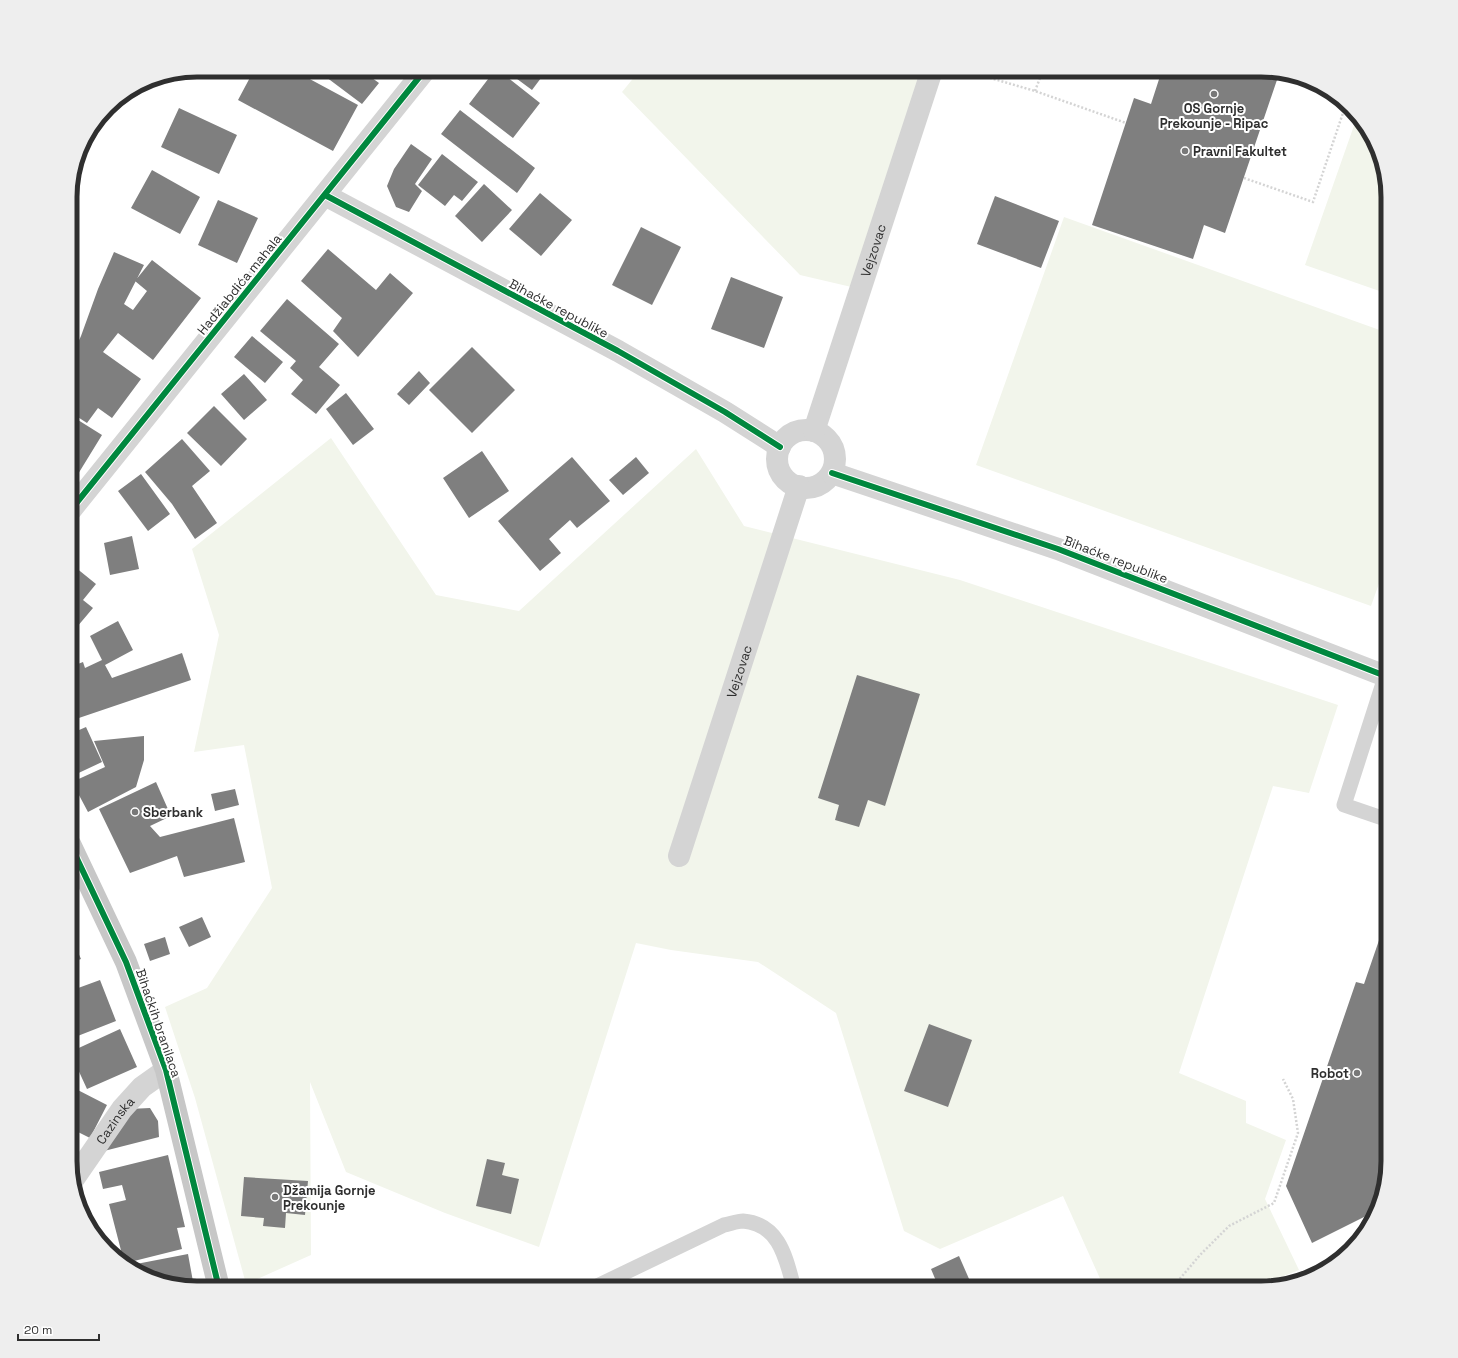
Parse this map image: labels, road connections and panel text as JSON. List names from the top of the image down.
{
  "streets": {
    "main road": ["Bihaćkih branilaca"],
    "street": [
      "Vejzovac",
      "Hadžiabdića mahala",
      "Bihaćke republike",
      "Cazinska"
    ]
  },
  "crossings": [
    ["Vejzovac", "Bihaćke republike"],
    ["Hadžiabdića mahala", "Bihaćke republike"],
    ["Bihaćkih branilaca", "Cazinska"]
  ],
  "places": [
    "OS Gornje Prekounje - Ripac",
    "Pravni Fakultet",
    "Sberbank",
    "Robot",
    "Džamija Gornje Prekounje"
  ],
  "scale_bar": "20 m"
}
